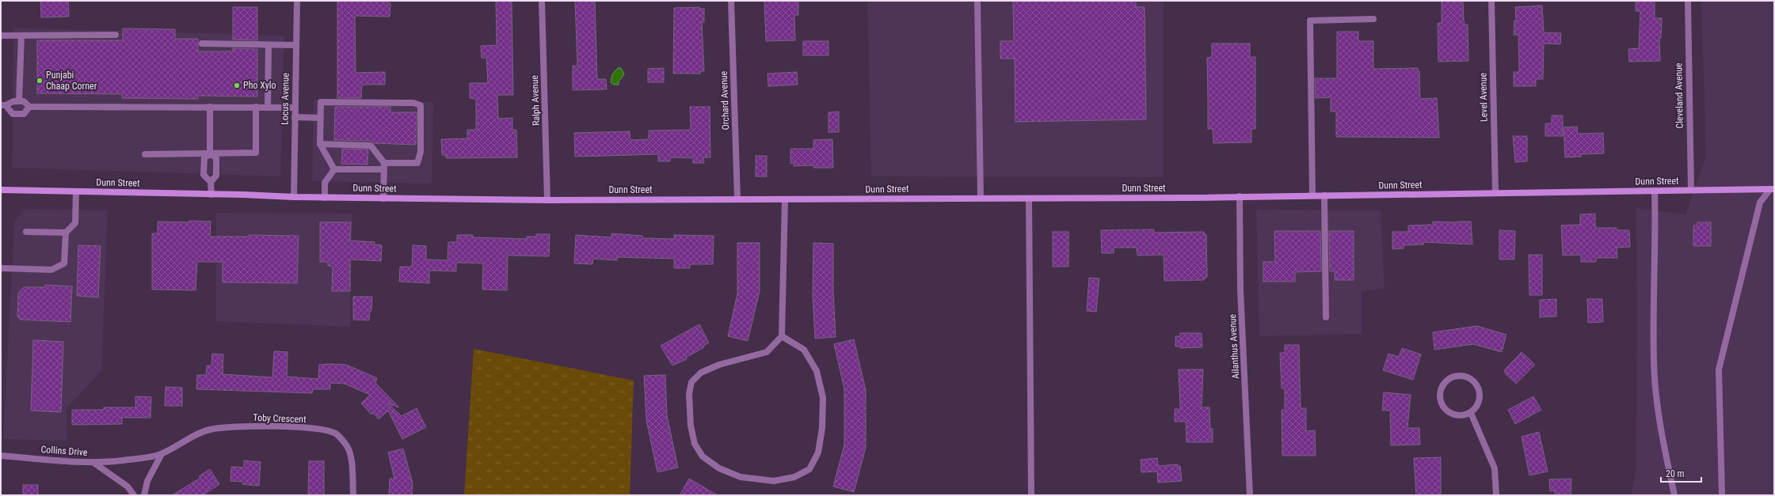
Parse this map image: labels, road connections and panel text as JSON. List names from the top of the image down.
{
  "streets": {
    "street": [
      "Cleveland Avenue",
      "Level Avenue",
      "Locus Avenue",
      "Ralph Avenue",
      "Orchard Avenue",
      "Dunn Street",
      "Ailanthus Avenue",
      "Toby Crescent",
      "Collins Drive"
    ]
  },
  "crossings": [
    ["Cleveland Avenue", "Dunn Street"],
    ["Level Avenue", "Dunn Street"],
    ["Locus Avenue", "Dunn Street"],
    ["Ralph Avenue", "Dunn Street"],
    ["Orchard Avenue", "Dunn Street"],
    ["Dunn Street", "Ailanthus Avenue"],
    ["Toby Crescent", "Collins Drive"]
  ],
  "places": ["Punjabi Chaap Corner", "Pho Xylo"],
  "scale_bar": "20 m"
}
